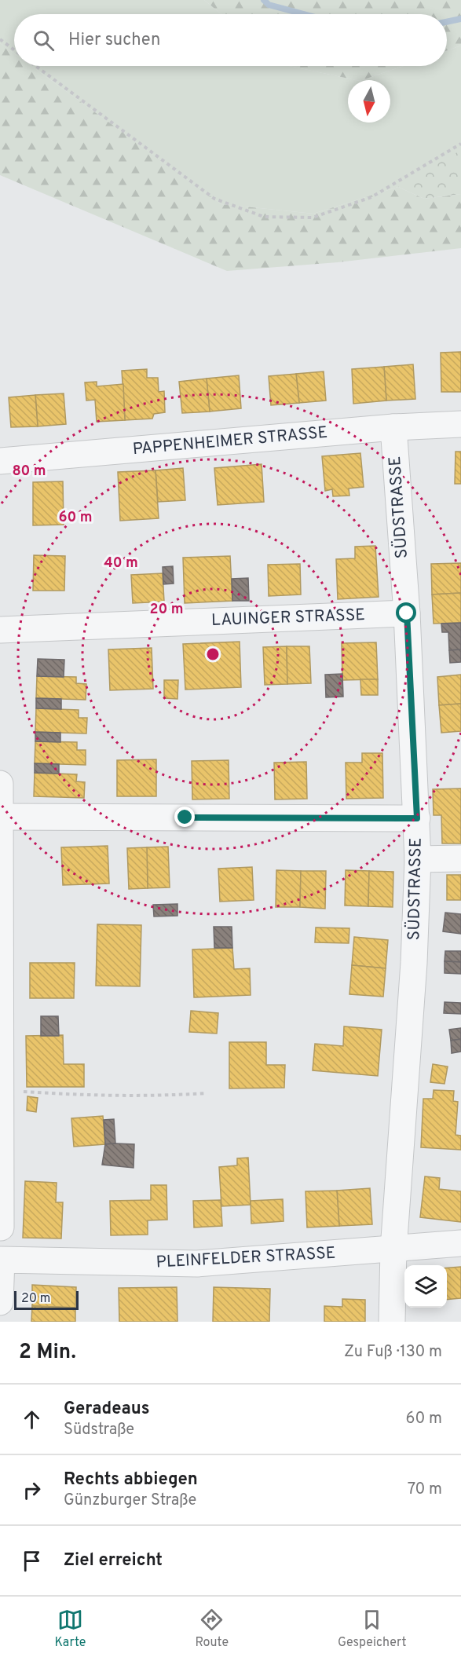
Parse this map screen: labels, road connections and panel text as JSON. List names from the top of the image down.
{
  "streets": {
    "street": [
      "PAPPENHEIMER STRASSE",
      "SÜDSTRASSE",
      "LAUINGER STRASSE",
      "PLEINFELDER STRASSE"
    ]
  },
  "crossings": [
    ["PAPPENHEIMER STRASSE", "SÜDSTRASSE"],
    ["SÜDSTRASSE", "LAUINGER STRASSE"],
    ["SÜDSTRASSE", "PLEINFELDER STRASSE"]
  ],
  "scale_bar": "20 m",
  "north": "bottom",
  "page": {
    "search": "Hier suchen",
    "scale": "20 m",
    "heading": ["2 Min.", "Zu Fuß · 130 m"],
    "list": [
      ["Geradeaus", "Südstraße", "60 m"],
      ["Rechts abbiegen", "Günzburger Straße", "70 m"],
      "Ziel erreicht"
    ],
    "nav": ["Karte", "Route", "Gespeichert"]
  },
  "rings": [
    "80 m",
    "60 m",
    "40 m",
    "20 m"
  ]
}
